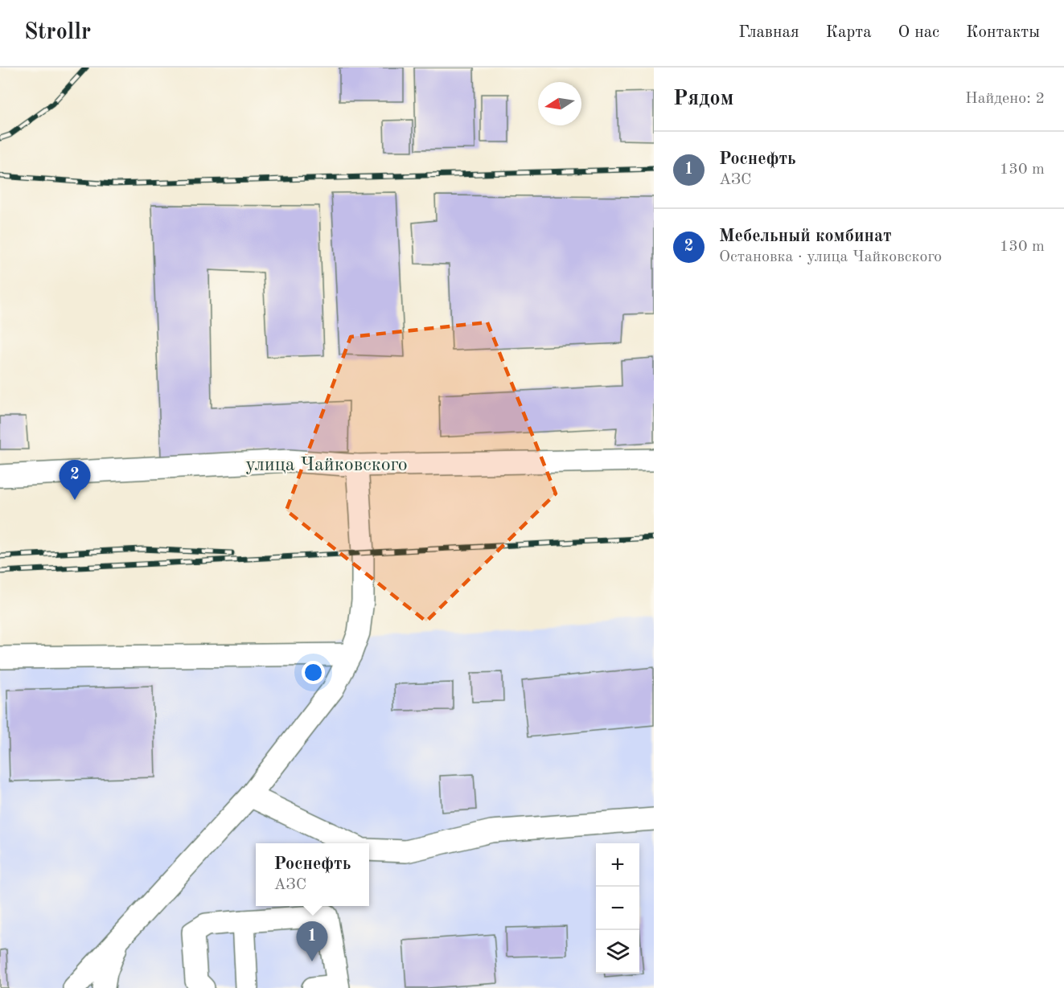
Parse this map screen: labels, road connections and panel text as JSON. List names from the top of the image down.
{
  "streets": {
    "street": ["улица Чайковского"]
  },
  "north": "left",
  "page": {
    "header": "Strollr",
    "nav": [
      "Главная",
      "Карта",
      "О нас",
      "Контакты"
    ],
    "heading": ["Рядом", "Найдено: 2"],
    "list": [
      {
        "mark": "1",
        "name": "Роснефть",
        "note": "АЗС",
        "value": "130 m"
      },
      {
        "mark": "2",
        "name": "Мебельный комбинат",
        "note": "Остановка · улица Чайковского",
        "value": "130 m"
      }
    ],
    "pins": ["2", "1"],
    "map_buttons": ["+", "−"],
    "popup": ["Роснефть", "АЗС"]
  }
}
